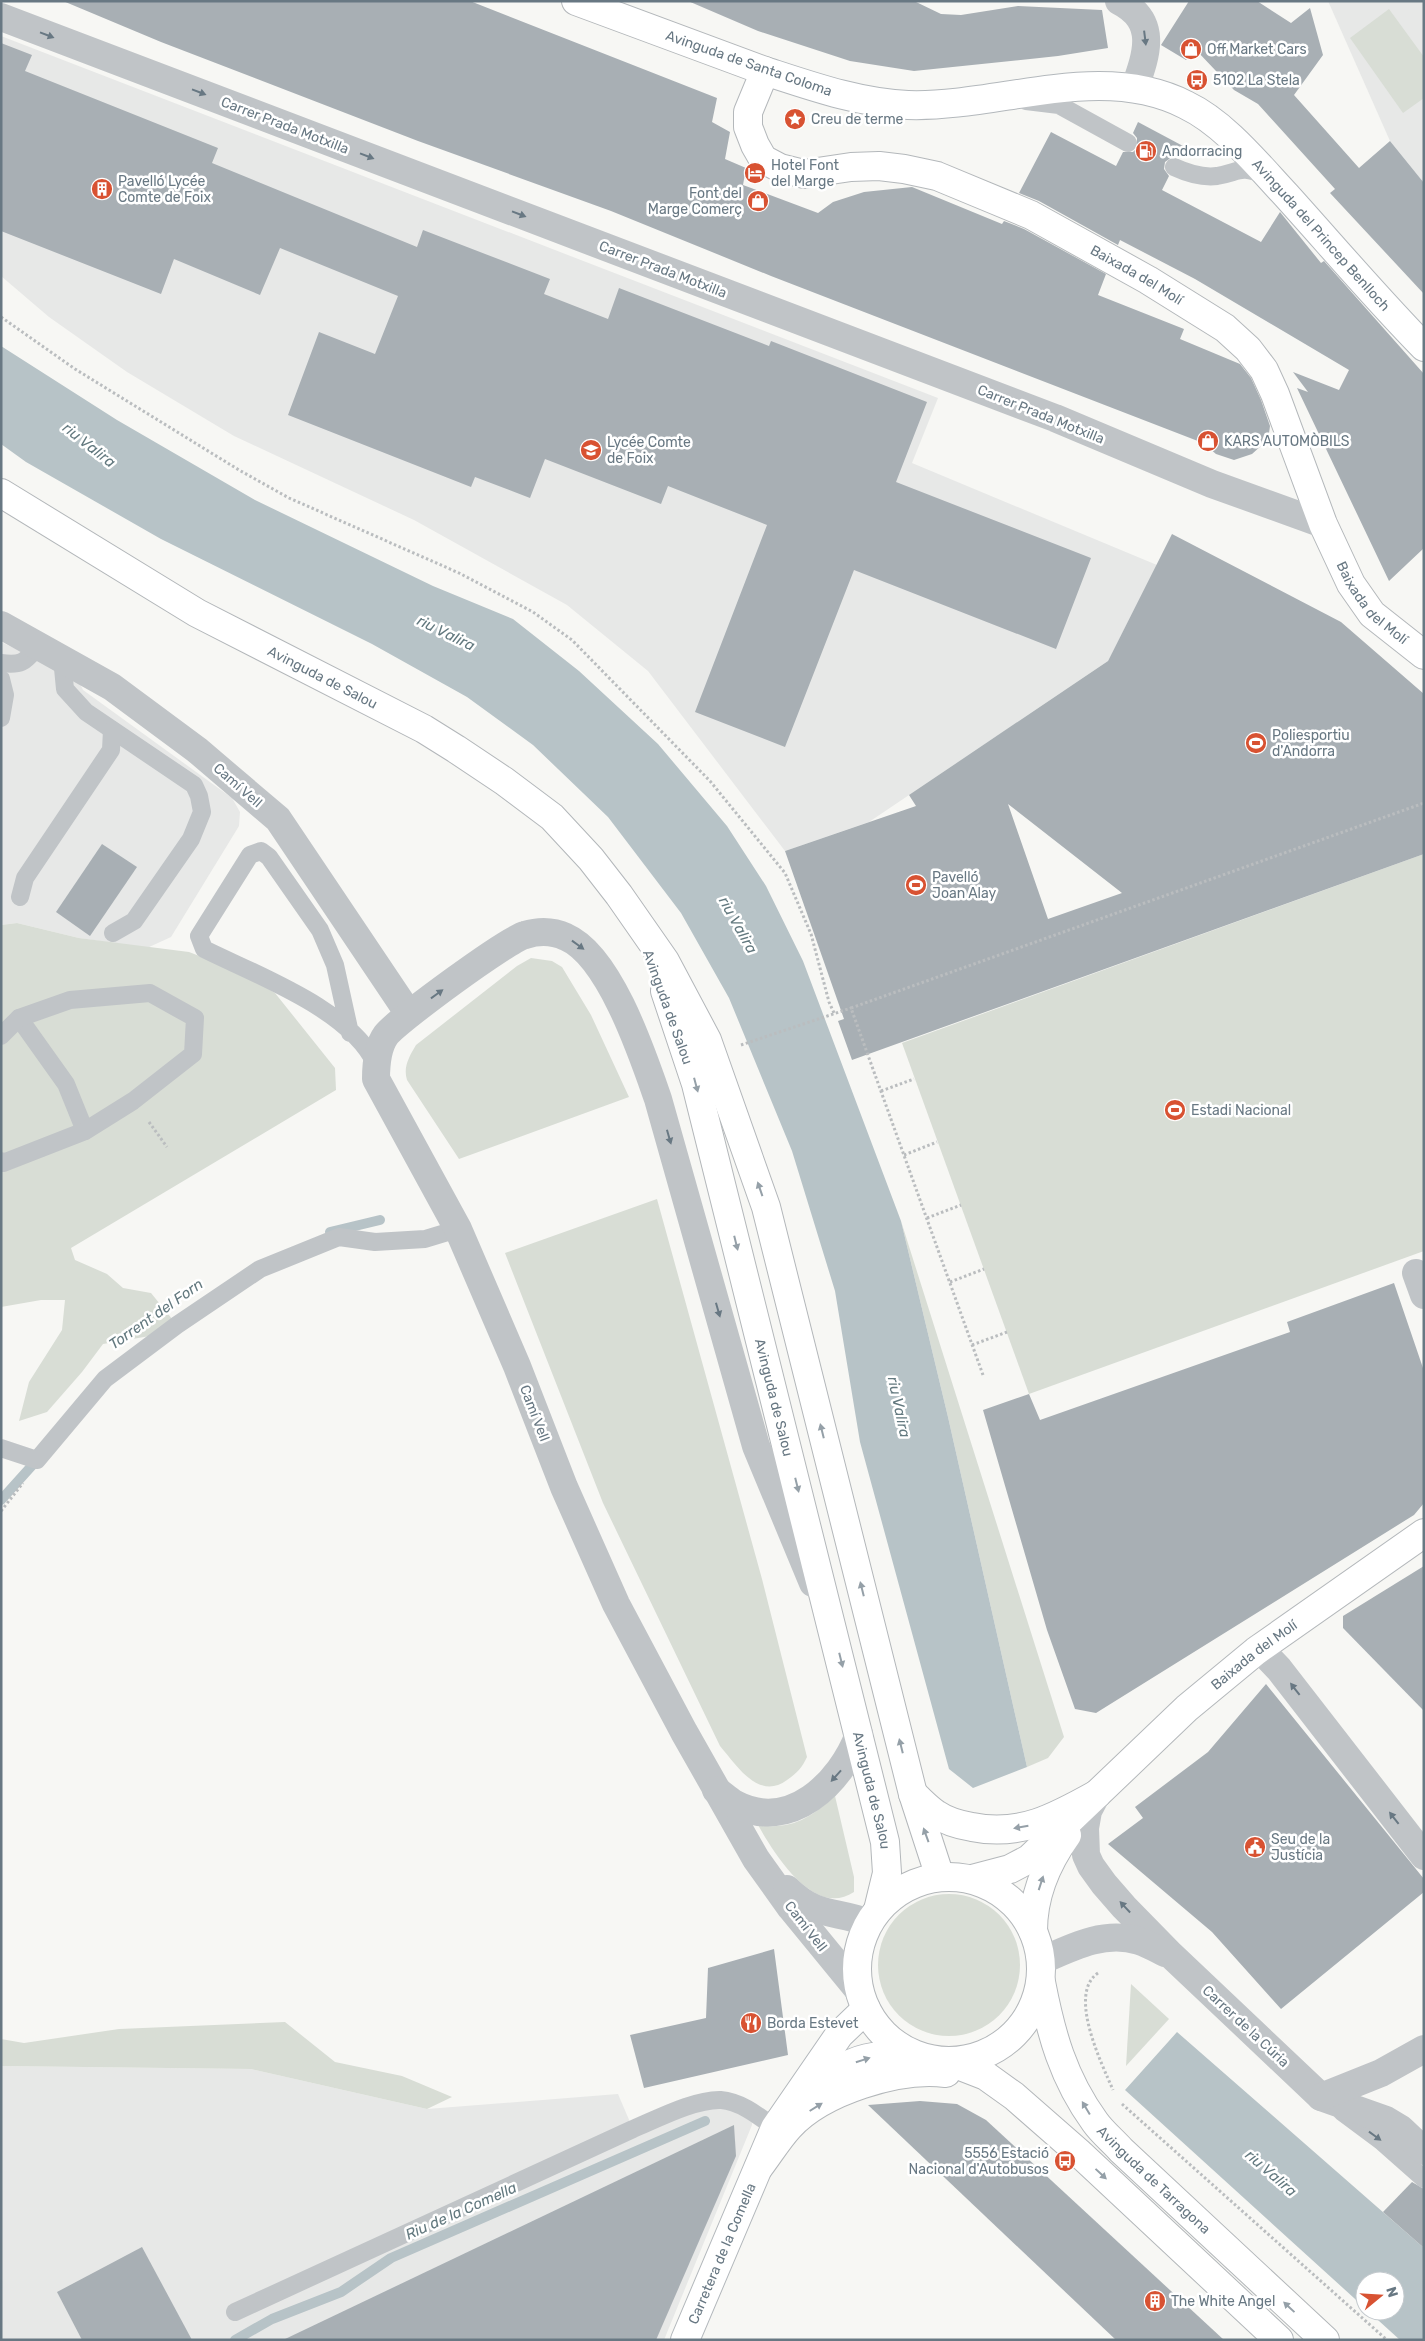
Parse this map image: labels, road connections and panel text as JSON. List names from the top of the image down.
{
  "streets": {
    "main road": [
      "Avinguda de Santa Coloma",
      "Avinguda del Princep Benlloch",
      "Baixada del Molí",
      "Avinguda de Salou",
      "Avinguda de Tarragona",
      "Carretera de la Comella"
    ],
    "street": ["Carrer Prada Motxilla", "Camí Vell", "Carrer de la Cúria"]
  },
  "crossings": [
    ["Avinguda de Santa Coloma", "Avinguda del Princep Benlloch"],
    ["Avinguda de Santa Coloma", "Baixada del Molí"],
    ["Carrer Prada Motxilla", "Baixada del Molí"],
    ["Baixada del Molí", "Carrer de la Cúria"],
    ["Baixada del Molí", "Avinguda de Tarragona"],
    ["Avinguda de Salou", "Camí Vell"],
    ["Carrer de la Cúria", "Avinguda de Tarragona"]
  ],
  "one_way": ["Carrer Prada Motxilla"],
  "water": ["riu Valira", "Torrent del Forn", "Riu de la Comella"],
  "places": {
    "shop": ["Off Market Cars", "Font del Marge Comerç", "KARS AUTOMÒBILS"],
    "bus stop": ["5102 La Stela", "5556 Estació Nacional d'Autobusos"],
    "place": ["Creu de terme"],
    "fuel station": ["Andorracing"],
    "hotel": ["Hotel Font del Marge"],
    "building": ["Pavelló Lycée Comte de Foix", "The White Angel"],
    "school or university": ["Lycée Comte de Foix"],
    "sports": ["Poliesportiu d'Andorra", "Pavelló Joan Alay", "Estadi Nacional"],
    "public building": ["Seu de la Justícia"],
    "restaurant": ["Borda Estevet"]
  },
  "north": "right"
}
